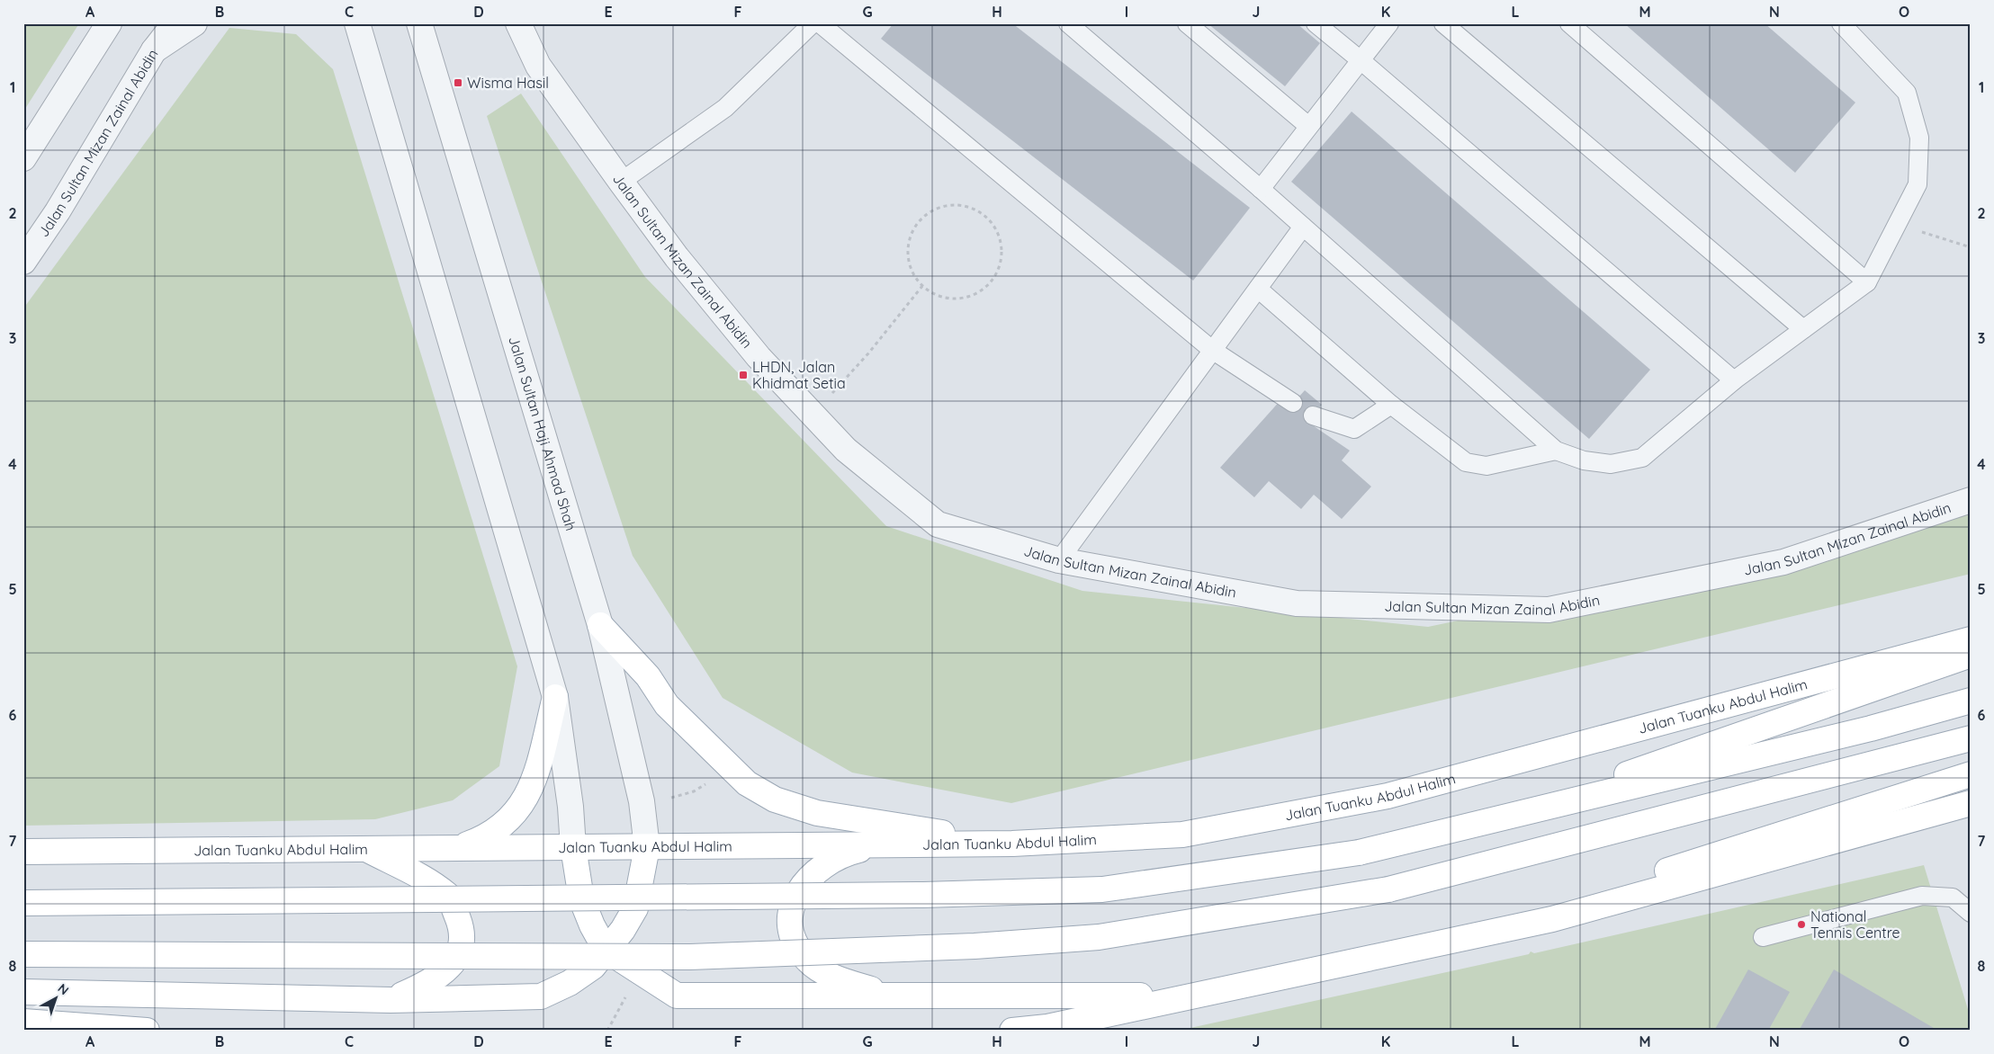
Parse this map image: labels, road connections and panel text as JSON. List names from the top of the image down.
{
  "streets": {
    "main road": ["Jalan Tuanku Abdul Halim"],
    "street": ["Jalan Sultan Mizan Zainal Abidin", "Jalan Sultan Haji Ahmad Shah"]
  },
  "crossings": [
    ["Jalan Sultan Haji Ahmad Shah", "Jalan Tuanku Abdul Halim"]
  ],
  "places": {
    "transit": ["Wisma Hasil", "LHDN, Jalan Khidmat Setia"],
    "other": ["National Tennis Centre"]
  },
  "north": "top right",
  "grid": {
    "columns": [
      "A",
      "B",
      "C",
      "D",
      "E",
      "F",
      "G",
      "H",
      "I",
      "J",
      "K",
      "L",
      "M",
      "N",
      "O"
    ],
    "rows": [
      "1",
      "2",
      "3",
      "4",
      "5",
      "6",
      "7",
      "8"
    ]
  }
}
